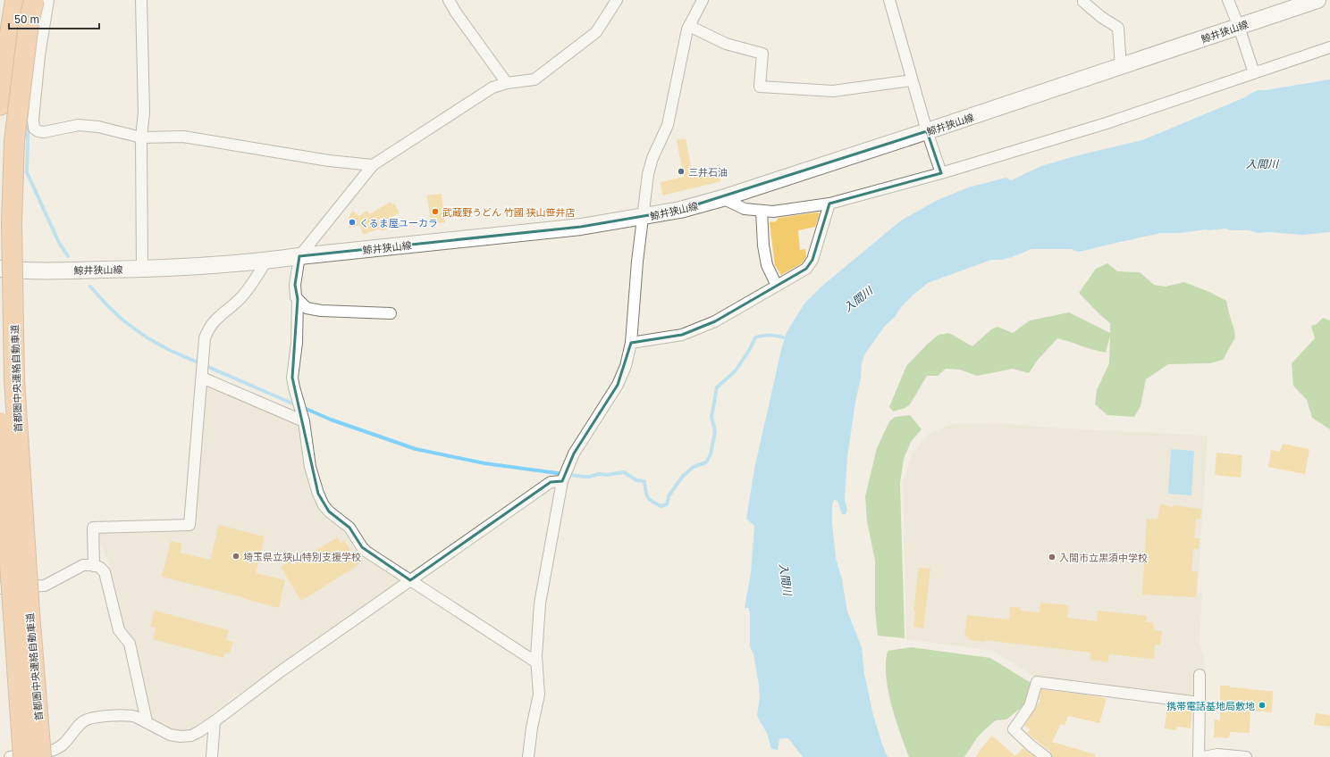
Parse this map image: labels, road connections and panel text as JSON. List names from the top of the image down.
{
  "streets": {
    "highway": ["首都圏中央連絡自動車道"],
    "main road": ["鯨井狭山線"]
  },
  "water": ["入間川"],
  "places": [
    "三井石油",
    "武蔵野うどん 竹國 狭山笹井店",
    "くるま屋ユーカラ",
    "埼玉県立狭山特別支援学校",
    "入間市立黒須中学校",
    "携帯電話基地局敷地"
  ],
  "scale_bar": "50 m"
}
